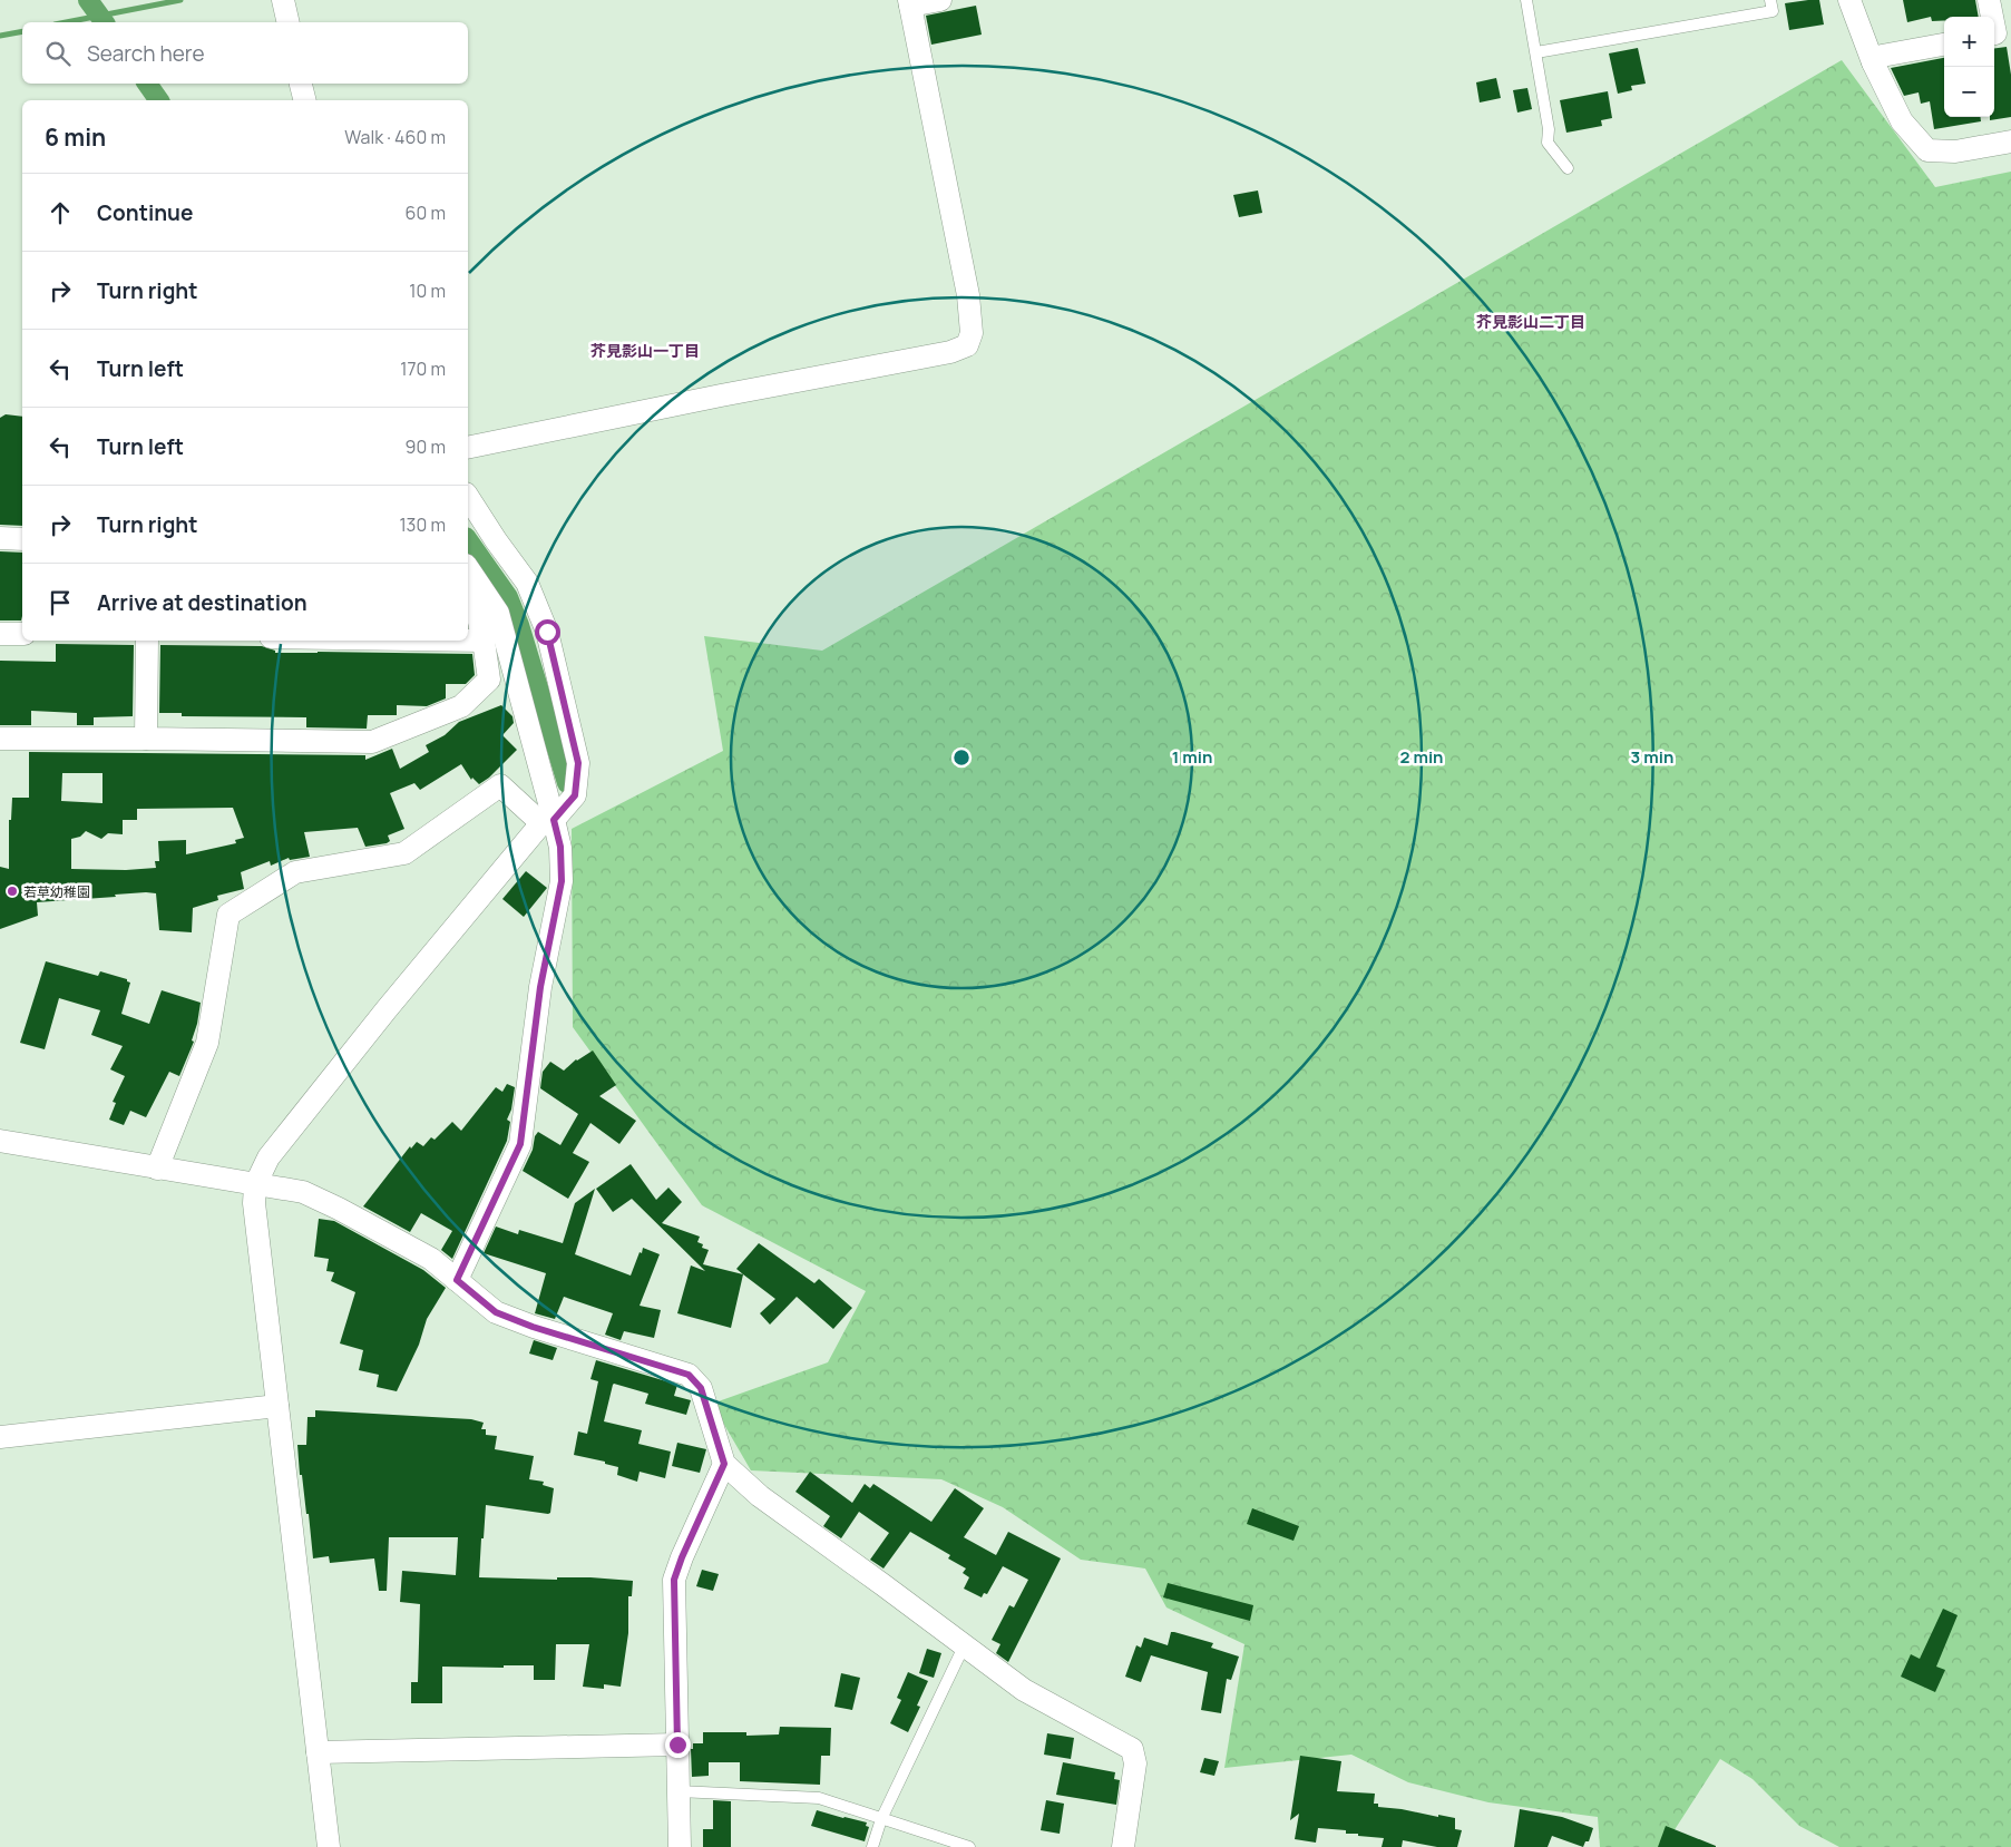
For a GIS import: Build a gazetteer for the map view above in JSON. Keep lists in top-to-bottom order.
{
  "districts": ["芥見影山二丁目", "芥見影山一丁目"],
  "places": ["若草幼稚園"],
  "page": {
    "map_buttons": ["+", "−"],
    "search": "Search here",
    "heading": ["6 min", "Walk · 460 m"],
    "list": [
      ["Continue", "60 m"],
      ["Turn right", "10 m"],
      ["Turn left", "170 m"],
      ["Turn left", "90 m"],
      ["Turn right", "130 m"],
      "Arrive at destination"
    ]
  },
  "rings": ["1 min", "2 min", "3 min"]
}
